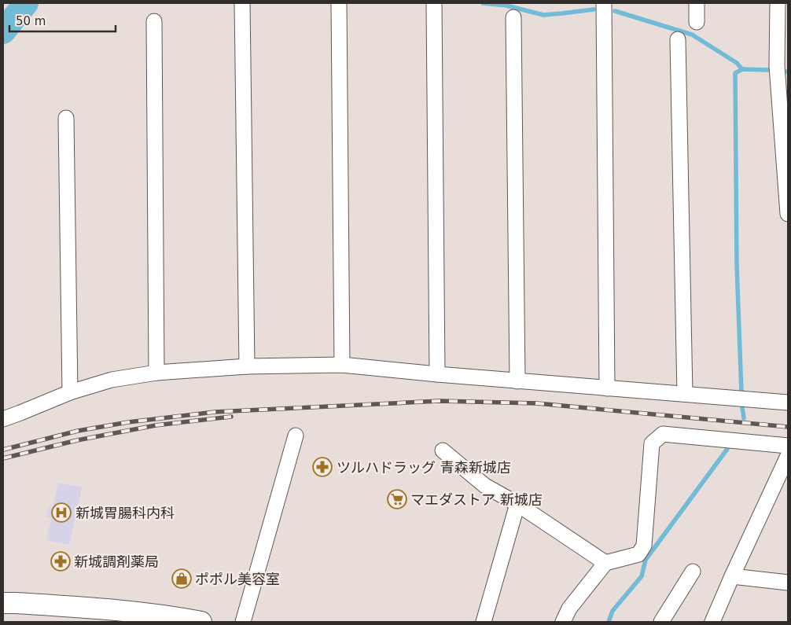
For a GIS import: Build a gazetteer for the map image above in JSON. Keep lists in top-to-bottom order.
{
  "places": {
    "pharmacy": ["ツルハドラッグ 青森新城店", "新城調剤薬局"],
    "supermarket": ["マエダストア 新城店"],
    "hospital": ["新城胃腸科内科"],
    "shop": ["ポポル美容室"]
  },
  "scale_bar": "50 m"
}
